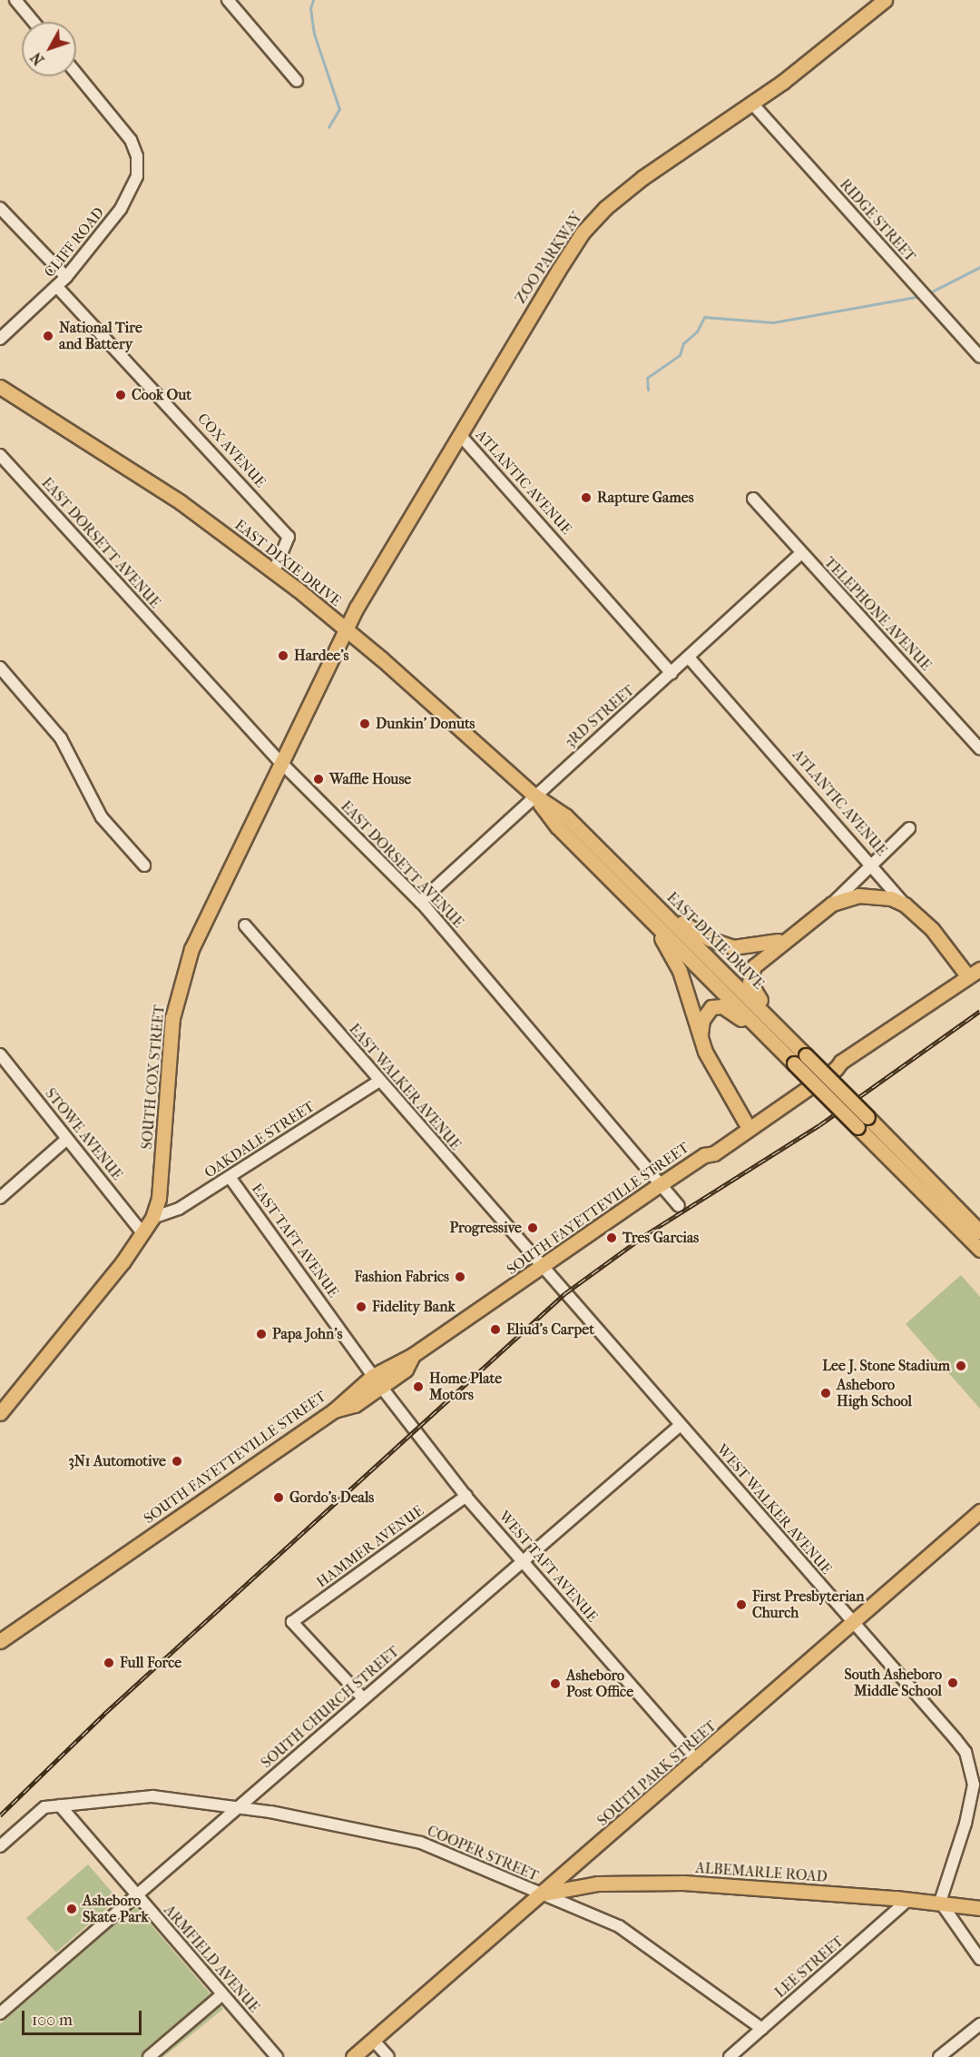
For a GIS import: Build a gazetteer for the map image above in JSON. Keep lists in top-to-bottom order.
{
  "streets": {
    "main road": [
      "ZOO PARKWAY",
      "ATLANTIC AVENUE",
      "EAST DIXIE DRIVE",
      "SOUTH COX STREET",
      "SOUTH FAYETTEVILLE STREET",
      "SOUTH PARK STREET",
      "ALBEMARLE ROAD"
    ],
    "street": [
      "RIDGE STREET",
      "CLIFF ROAD",
      "COX AVENUE",
      "EAST DORSETT AVENUE",
      "TELEPHONE AVENUE",
      "3RD STREET",
      "EAST WALKER AVENUE",
      "STOWE AVENUE",
      "OAKDALE STREET",
      "EAST TAFT AVENUE",
      "WEST WALKER AVENUE",
      "HAMMER AVENUE",
      "WEST TAFT AVENUE",
      "SOUTH CHURCH STREET",
      "COOPER STREET",
      "ARMFIELD AVENUE",
      "LEE STREET"
    ]
  },
  "crossings": [
    ["RIDGE STREET", "ZOO PARKWAY"],
    ["CLIFF ROAD", "COX AVENUE"],
    ["ZOO PARKWAY", "ATLANTIC AVENUE"],
    ["ZOO PARKWAY", "EAST DIXIE DRIVE"],
    ["ZOO PARKWAY", "SOUTH COX STREET"],
    ["COX AVENUE", "EAST DIXIE DRIVE"],
    ["ATLANTIC AVENUE", "3RD STREET"],
    ["ATLANTIC AVENUE", "SOUTH FAYETTEVILLE STREET"],
    ["EAST DORSETT AVENUE", "3RD STREET"],
    ["EAST DORSETT AVENUE", "SOUTH COX STREET"],
    ["EAST DORSETT AVENUE", "SOUTH FAYETTEVILLE STREET"],
    ["EAST DIXIE DRIVE", "3RD STREET"],
    ["EAST DIXIE DRIVE", "SOUTH COX STREET"],
    ["TELEPHONE AVENUE", "3RD STREET"],
    ["SOUTH COX STREET", "STOWE AVENUE"],
    ["SOUTH COX STREET", "OAKDALE STREET"],
    ["EAST WALKER AVENUE", "OAKDALE STREET"],
    ["EAST WALKER AVENUE", "SOUTH FAYETTEVILLE STREET"],
    ["EAST WALKER AVENUE", "WEST WALKER AVENUE"],
    ["OAKDALE STREET", "EAST TAFT AVENUE"],
    ["SOUTH FAYETTEVILLE STREET", "EAST TAFT AVENUE"],
    ["SOUTH FAYETTEVILLE STREET", "WEST WALKER AVENUE"],
    ["SOUTH FAYETTEVILLE STREET", "WEST TAFT AVENUE"],
    ["EAST TAFT AVENUE", "WEST TAFT AVENUE"],
    ["WEST WALKER AVENUE", "SOUTH CHURCH STREET"],
    ["WEST WALKER AVENUE", "SOUTH PARK STREET"],
    ["WEST WALKER AVENUE", "ALBEMARLE ROAD"],
    ["HAMMER AVENUE", "WEST TAFT AVENUE"],
    ["HAMMER AVENUE", "SOUTH CHURCH STREET"],
    ["WEST TAFT AVENUE", "SOUTH CHURCH STREET"],
    ["WEST TAFT AVENUE", "SOUTH PARK STREET"],
    ["SOUTH CHURCH STREET", "COOPER STREET"],
    ["SOUTH CHURCH STREET", "ARMFIELD AVENUE"],
    ["SOUTH PARK STREET", "COOPER STREET"],
    ["SOUTH PARK STREET", "ALBEMARLE ROAD"],
    ["COOPER STREET", "ALBEMARLE ROAD"],
    ["COOPER STREET", "ARMFIELD AVENUE"],
    ["COOPER STREET", "LEE STREET"],
    ["ALBEMARLE ROAD", "LEE STREET"]
  ],
  "places": [
    "National Tire and Battery",
    "Cook Out",
    "Rapture Games",
    "Hardee's",
    "Dunkin' Donuts",
    "Waffle House",
    "Progressive",
    "Tres Garcias",
    "Fashion Fabrics",
    "Fidelity Bank",
    "Eliud's Carpet",
    "Papa John's",
    "Lee J. Stone Stadium",
    "Home Plate Motors",
    "Asheboro High School",
    "3N1 Automotive",
    "Gordo's Deals",
    "First Presbyterian Church",
    "Full Force",
    "South Asheboro Middle School",
    "Asheboro Post Office",
    "Asheboro Skate Park"
  ],
  "scale_bar": "100 m",
  "north": "bottom left"
}
